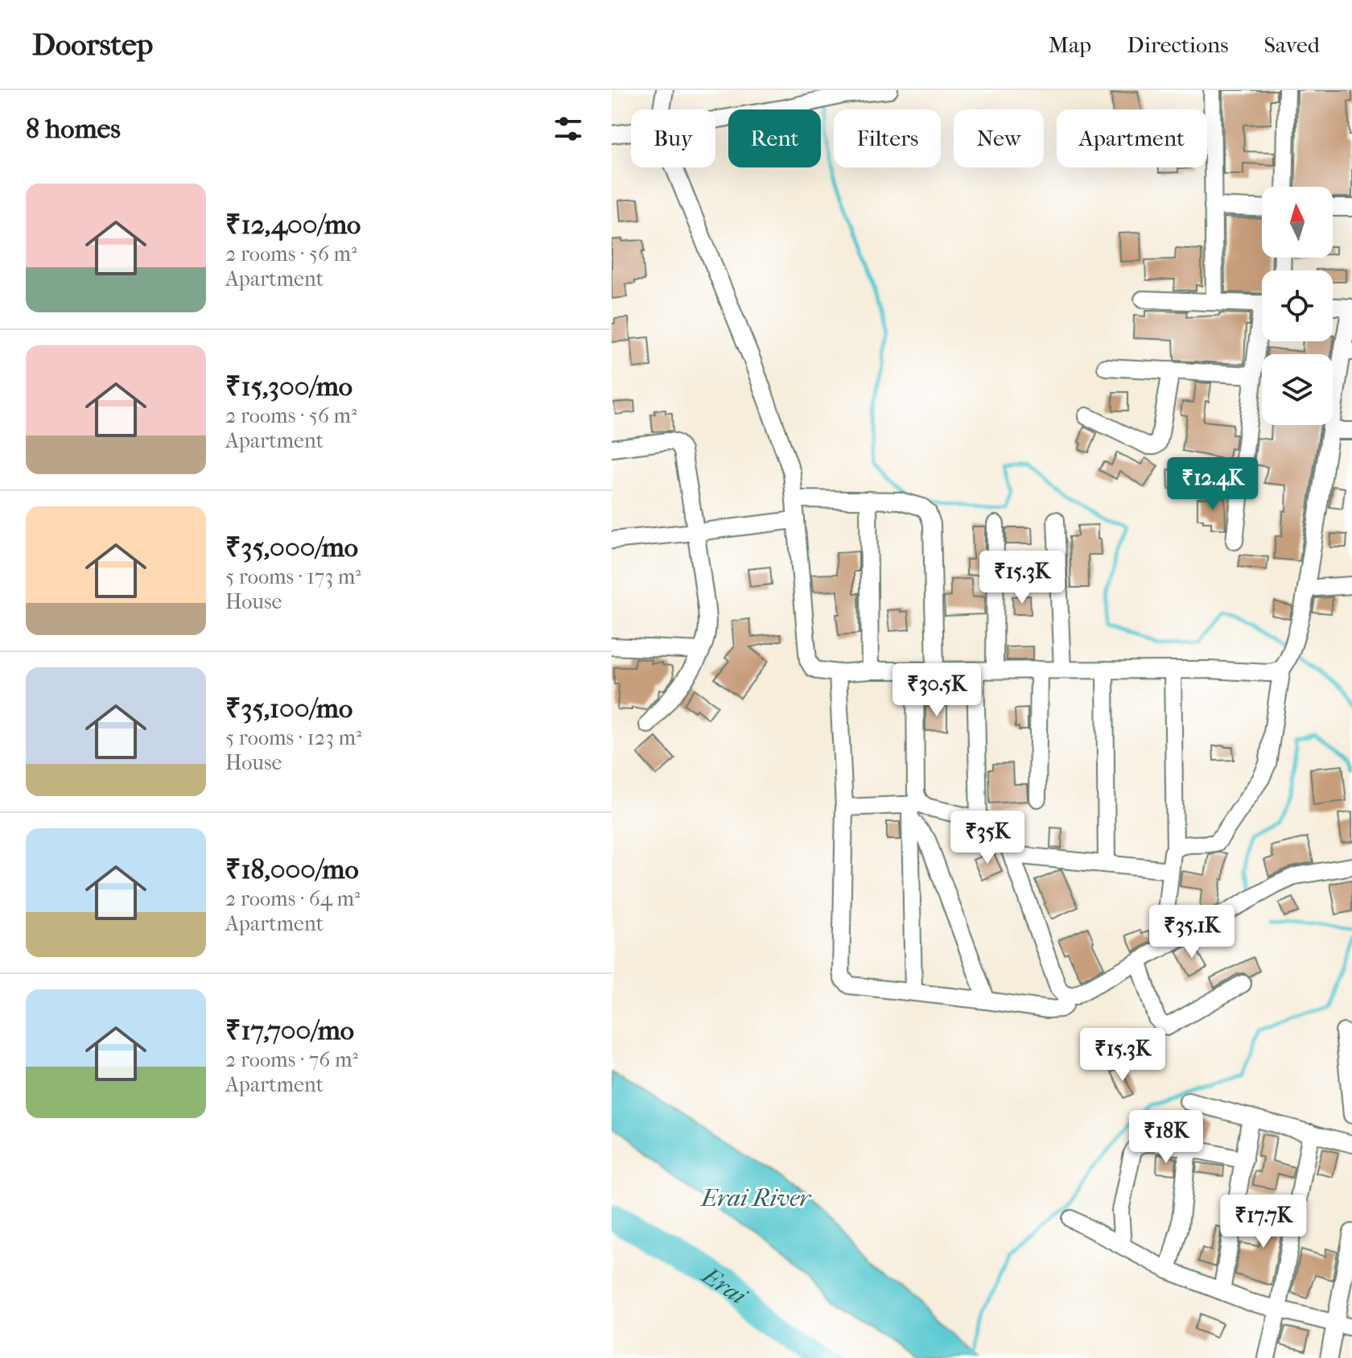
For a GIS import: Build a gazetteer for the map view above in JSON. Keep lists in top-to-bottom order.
{
  "water": ["Erai River", "Erai"],
  "north": "top",
  "page": {
    "header": "Doorstep",
    "nav": ["Map", "Directions", "Saved"],
    "heading": "8 homes",
    "chip": [
      "Buy",
      "Rent",
      "Filters",
      "New",
      "Apartment"
    ],
    "list": [
      {
        "name": "₹12,400/mo",
        "note": "2 rooms · 56 m² · Apartment"
      },
      {
        "name": "₹15,300/mo",
        "note": "2 rooms · 56 m² · Apartment"
      },
      {
        "name": "₹35,000/mo",
        "note": "5 rooms · 173 m² · House"
      },
      {
        "name": "₹35,100/mo",
        "note": "5 rooms · 123 m² · House"
      },
      {
        "name": "₹18,000/mo",
        "note": "2 rooms · 64 m² · Apartment"
      },
      {
        "name": "₹17,700/mo",
        "note": "2 rooms · 76 m² · Apartment"
      }
    ],
    "price": [
      "₹12.4K",
      "₹15.3K",
      "₹30.5K",
      "₹35K",
      "₹35.1K",
      "₹15.3K",
      "₹18K",
      "₹17.7K"
    ]
  }
}
